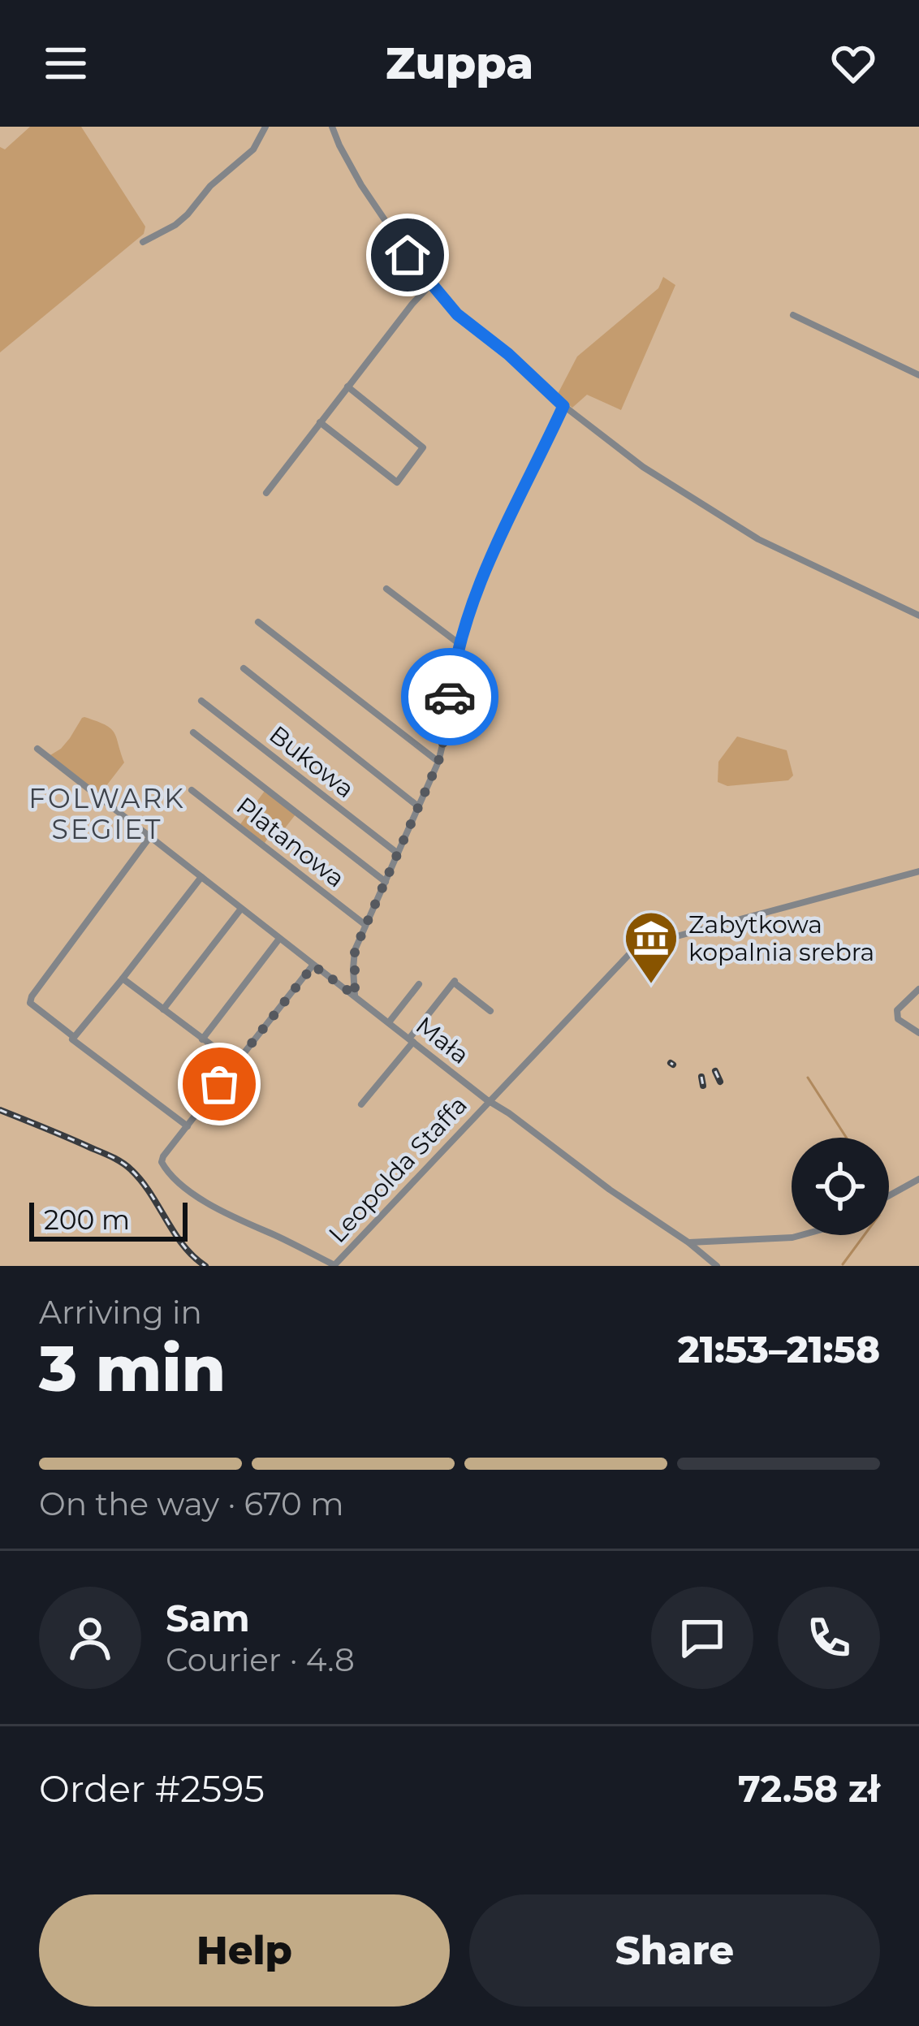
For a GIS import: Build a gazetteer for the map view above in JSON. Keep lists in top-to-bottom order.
{
  "streets": {
    "street": [
      "Bukowa",
      "Platanowa",
      "Mała",
      "Leopolda Staffa"
    ]
  },
  "crossings": [
    ["Mała", "Leopolda Staffa"]
  ],
  "districts": ["FOLWARK SEGIET"],
  "places": {
    "museum": ["Zabytkowa kopalnia srebra"]
  },
  "scale_bar": "200 m",
  "page": {
    "header": "Zuppa",
    "scale": "200 m",
    "heading": ["3 min", "Arriving in", "21:53–21:58"],
    "panel": [
      "Sam",
      "Courier · 4.8",
      "Order #2595",
      "72.58 zł"
    ],
    "bar": "On the way · 670 m",
    "buttons": ["Help", "Share"]
  }
}
